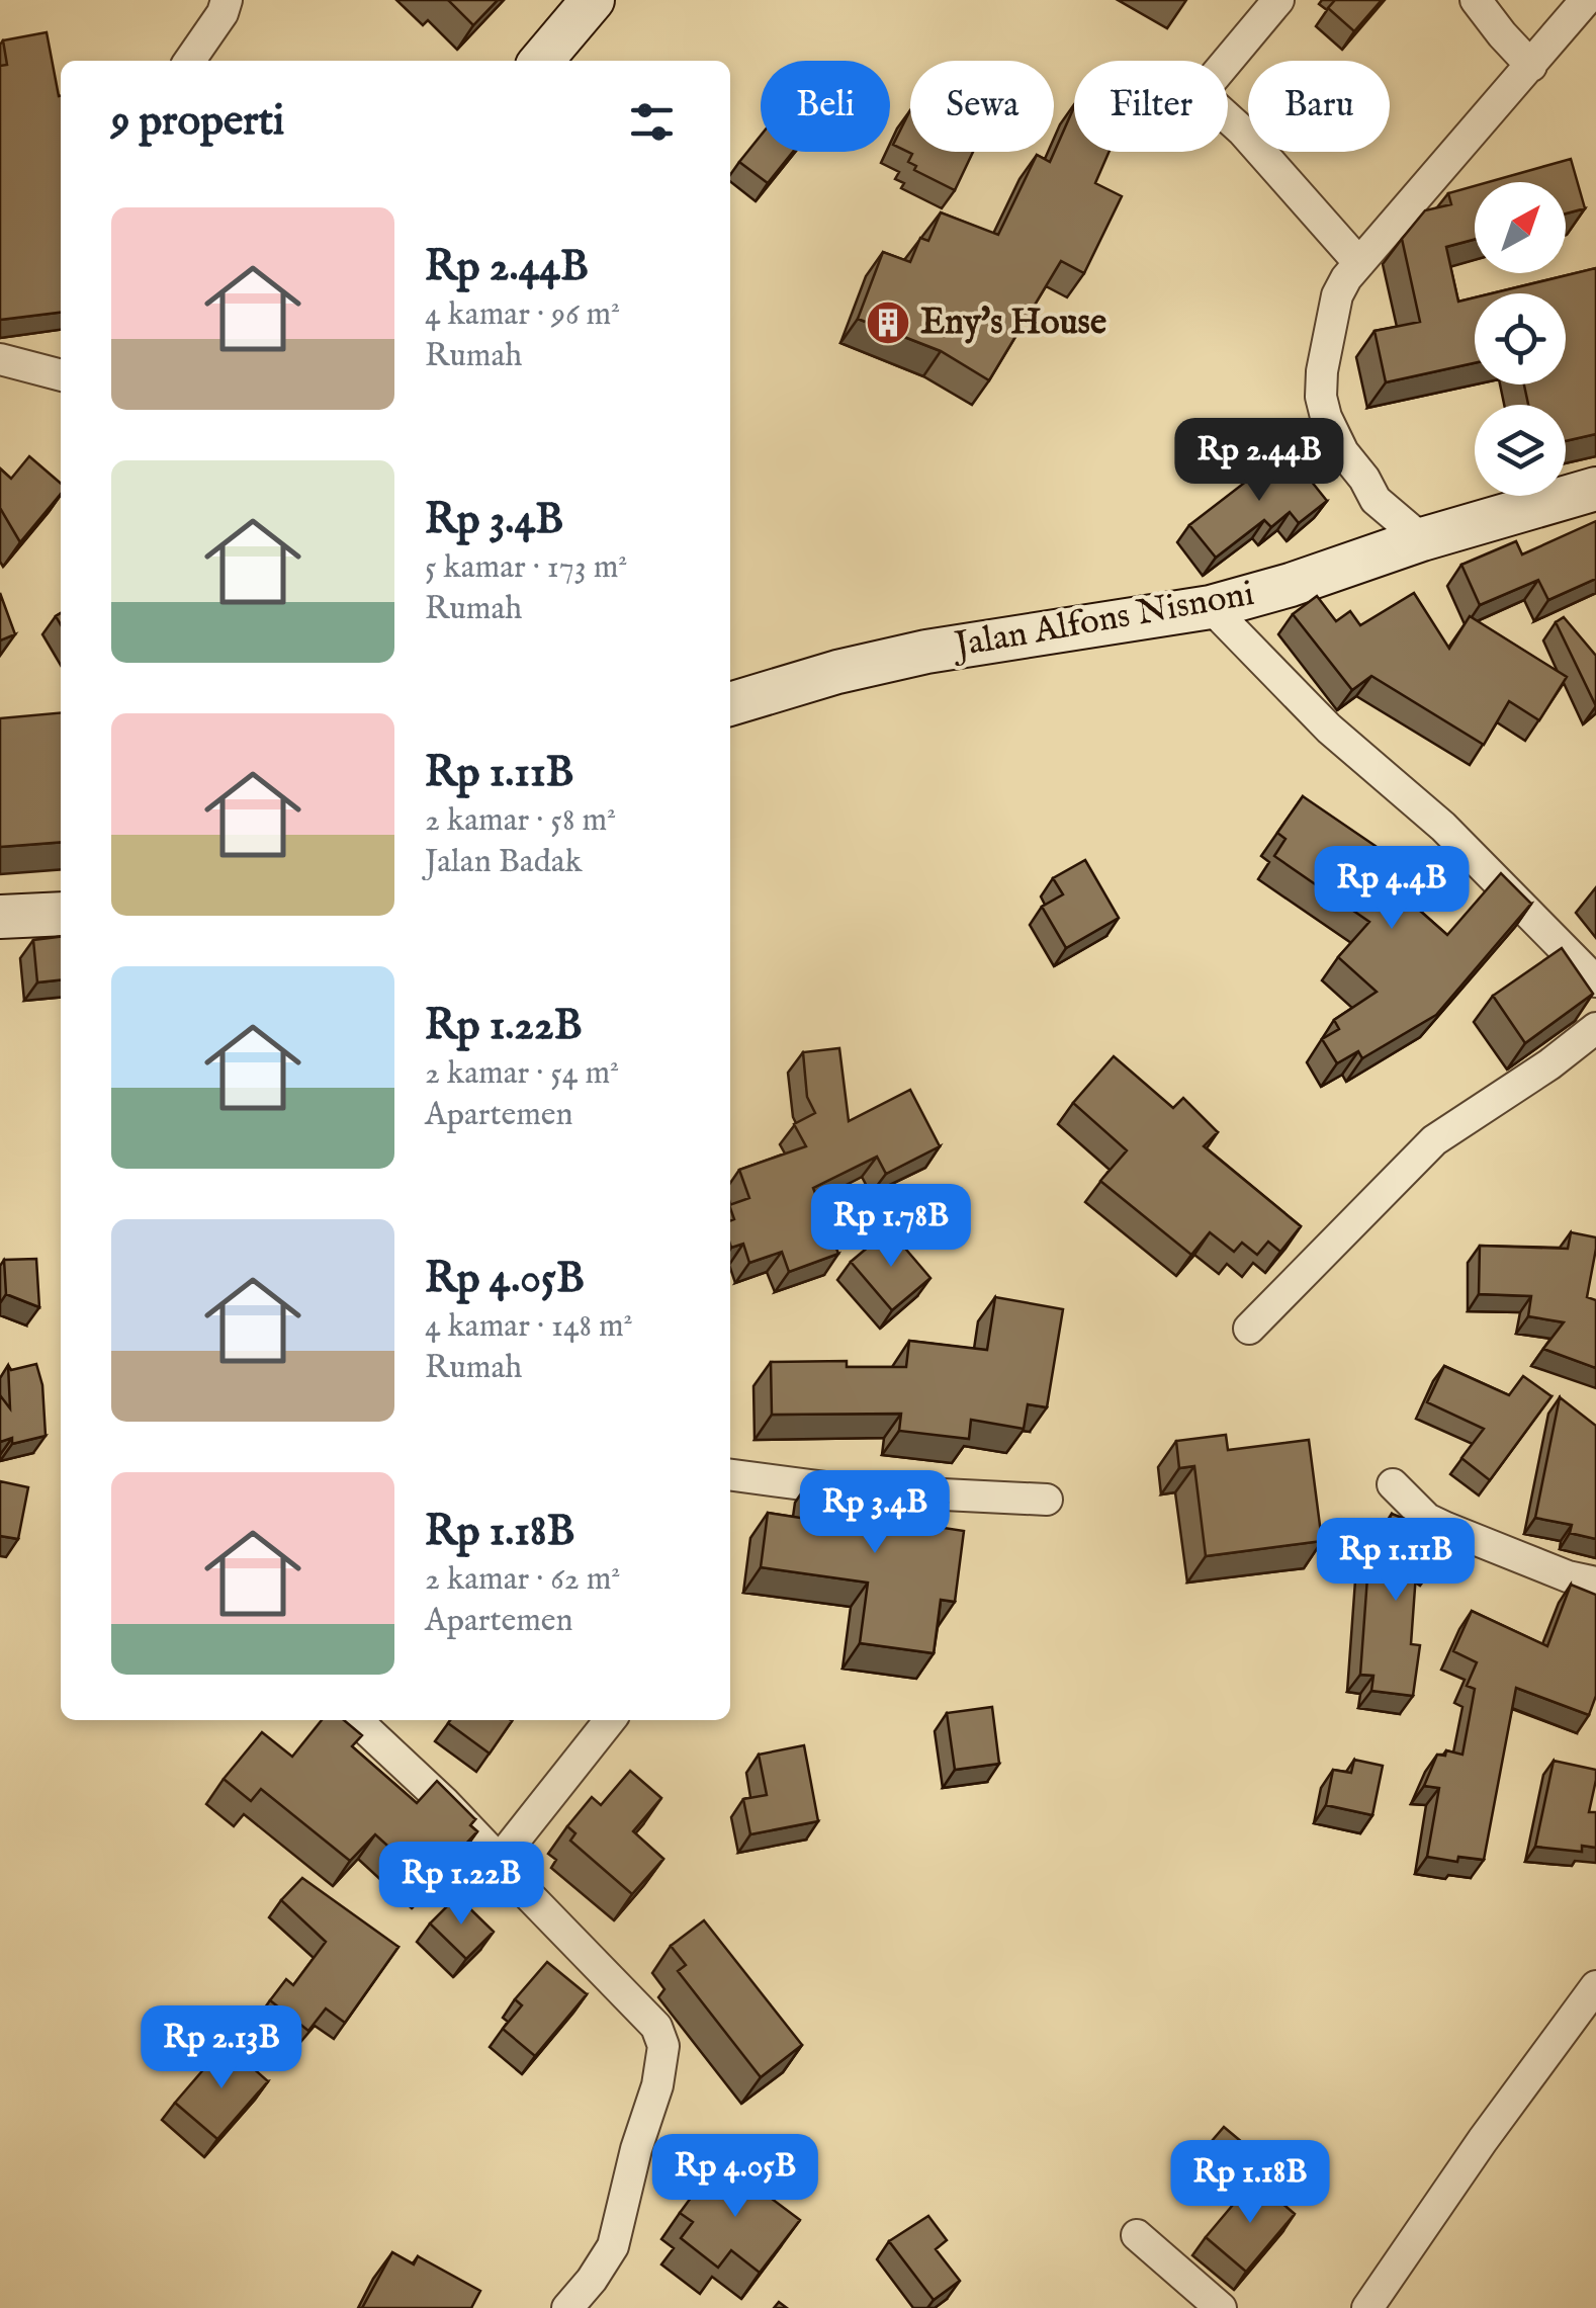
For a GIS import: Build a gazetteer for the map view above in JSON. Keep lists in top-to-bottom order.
{
  "streets": {
    "main road": ["Jalan Alfons Nisnoni"]
  },
  "places": {
    "building": ["Eny's House"]
  },
  "north": "top right",
  "page": {
    "chip": [
      "Beli",
      "Sewa",
      "Filter",
      "Baru"
    ],
    "heading": "9 properti",
    "list": [
      {
        "name": "Rp 2.44B",
        "note": "4 kamar · 96 m² · Rumah"
      },
      {
        "name": "Rp 3.4B",
        "note": "5 kamar · 173 m² · Rumah"
      },
      {
        "name": "Rp 1.11B",
        "note": "2 kamar · 58 m² · Jalan Badak"
      },
      {
        "name": "Rp 1.22B",
        "note": "2 kamar · 54 m² · Apartemen"
      },
      {
        "name": "Rp 4.05B",
        "note": "4 kamar · 148 m² · Rumah"
      },
      {
        "name": "Rp 1.18B",
        "note": "2 kamar · 62 m² · Apartemen"
      }
    ],
    "price": [
      "Rp 2.44B",
      "Rp 4.4B",
      "Rp 1.78B",
      "Rp 3.4B",
      "Rp 1.11B",
      "Rp 1.22B",
      "Rp 2.13B",
      "Rp 4.05B",
      "Rp 1.18B"
    ]
  }
}
